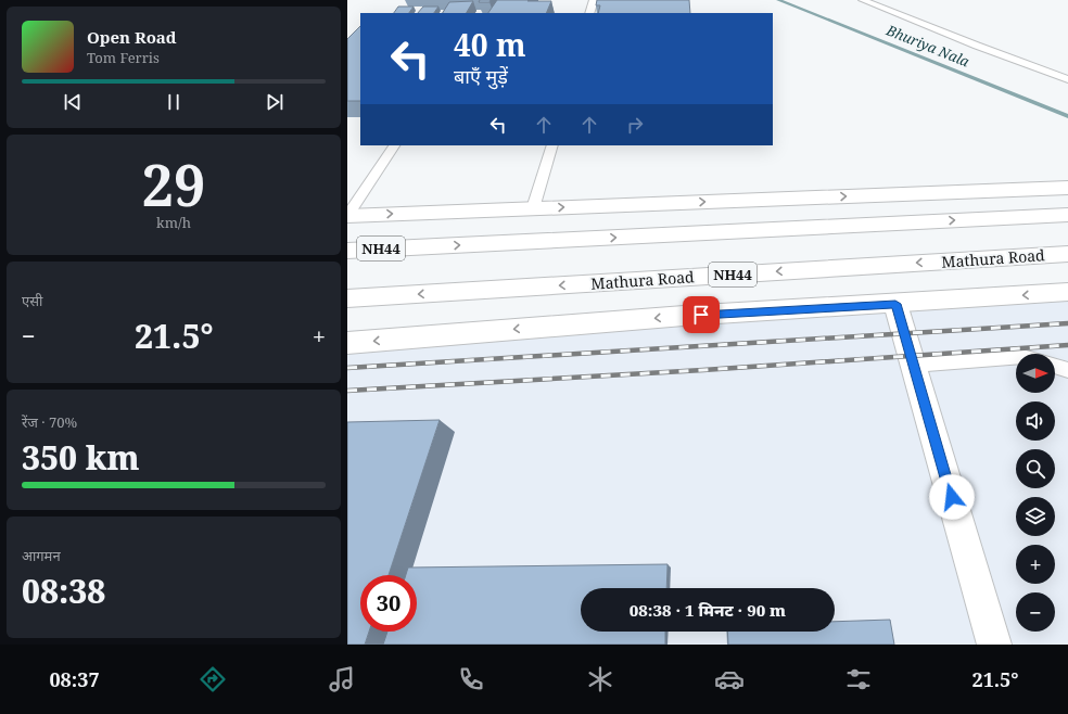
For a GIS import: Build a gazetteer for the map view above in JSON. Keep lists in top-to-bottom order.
{
  "streets": {
    "main road": ["NH44", "Mathura Road"]
  },
  "water": ["Bhuriya Nala"],
  "north": "right",
  "page": {
    "turn": ["40 m", "बाएँ मुड़ें"],
    "song": ["Open Road", "Tom Ferris"],
    "tile": [
      ["29", "km/h"],
      "एसी",
      ["रेंज · 70%", "350 km"],
      ["आगमन", "08:38"]
    ],
    "heat": ["−", "21.5°", "+"],
    "map_buttons": ["+", "−"],
    "limit": "30",
    "trip": "08:38 · 1 मिनट · 90 m",
    "tabs": ["08:37", "21.5°"]
  }
}
